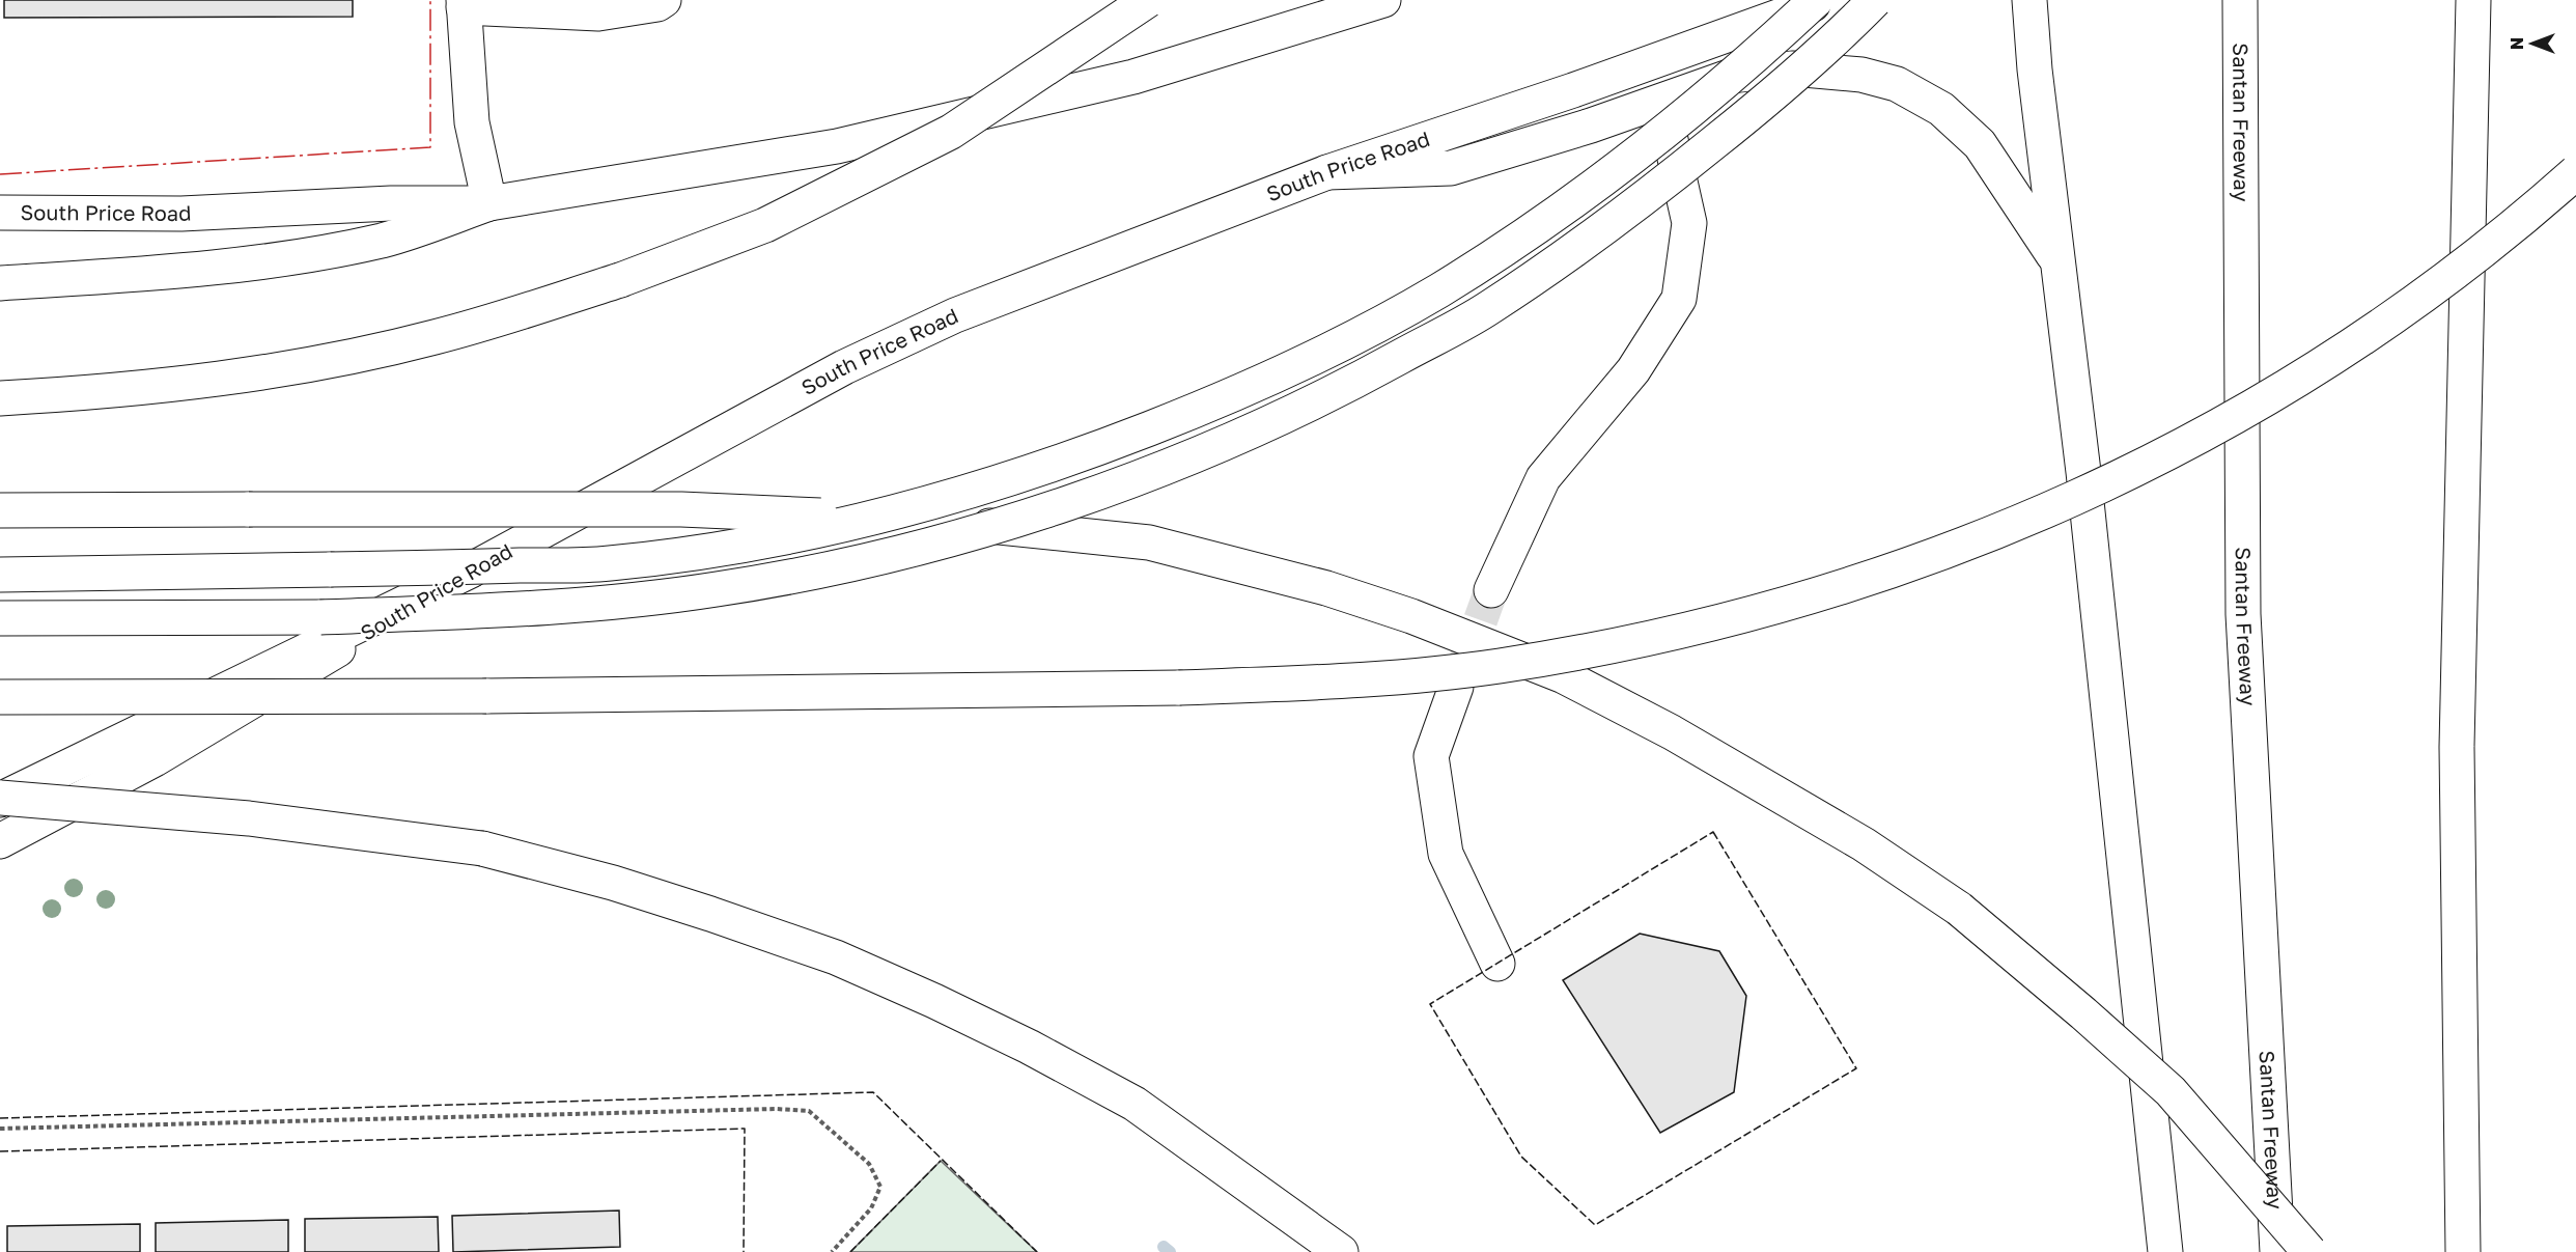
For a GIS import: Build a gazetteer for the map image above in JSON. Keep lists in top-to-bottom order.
{
  "streets": {
    "main road": ["Santan Freeway", "South Price Road"]
  },
  "north": "left"
}
